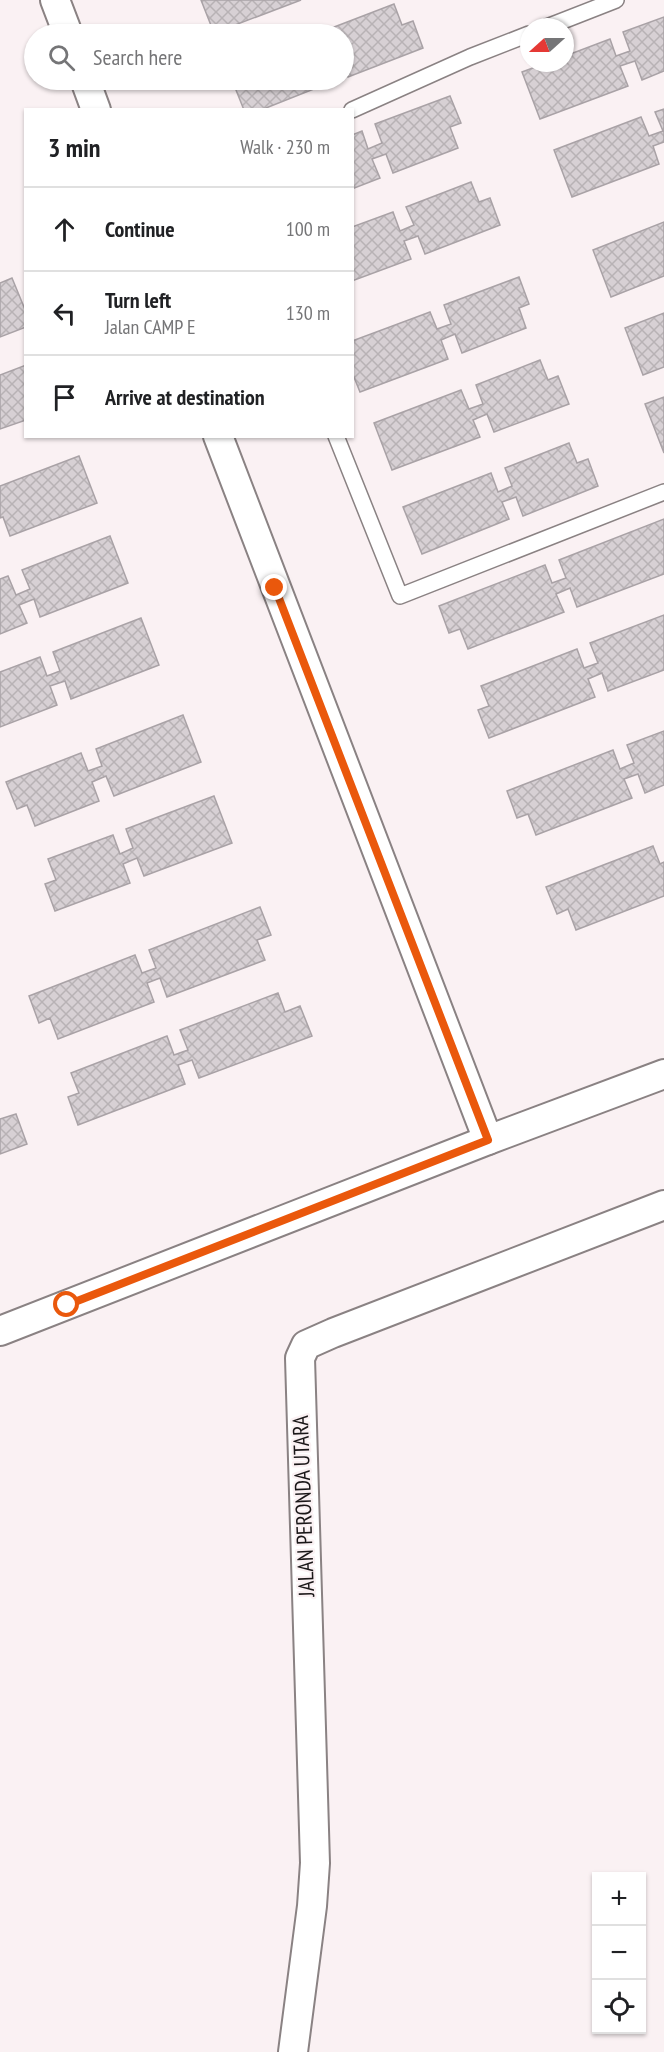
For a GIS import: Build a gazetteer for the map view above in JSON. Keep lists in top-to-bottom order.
{
  "streets": {
    "street": ["JALAN PERONDA UTARA"]
  },
  "north": "left",
  "page": {
    "search": "Search here",
    "heading": ["3 min", "Walk · 230 m"],
    "list": [
      ["Continue", "100 m"],
      ["Turn left", "Jalan CAMP E", "130 m"],
      "Arrive at destination"
    ],
    "map_buttons": ["+", "−"]
  }
}
